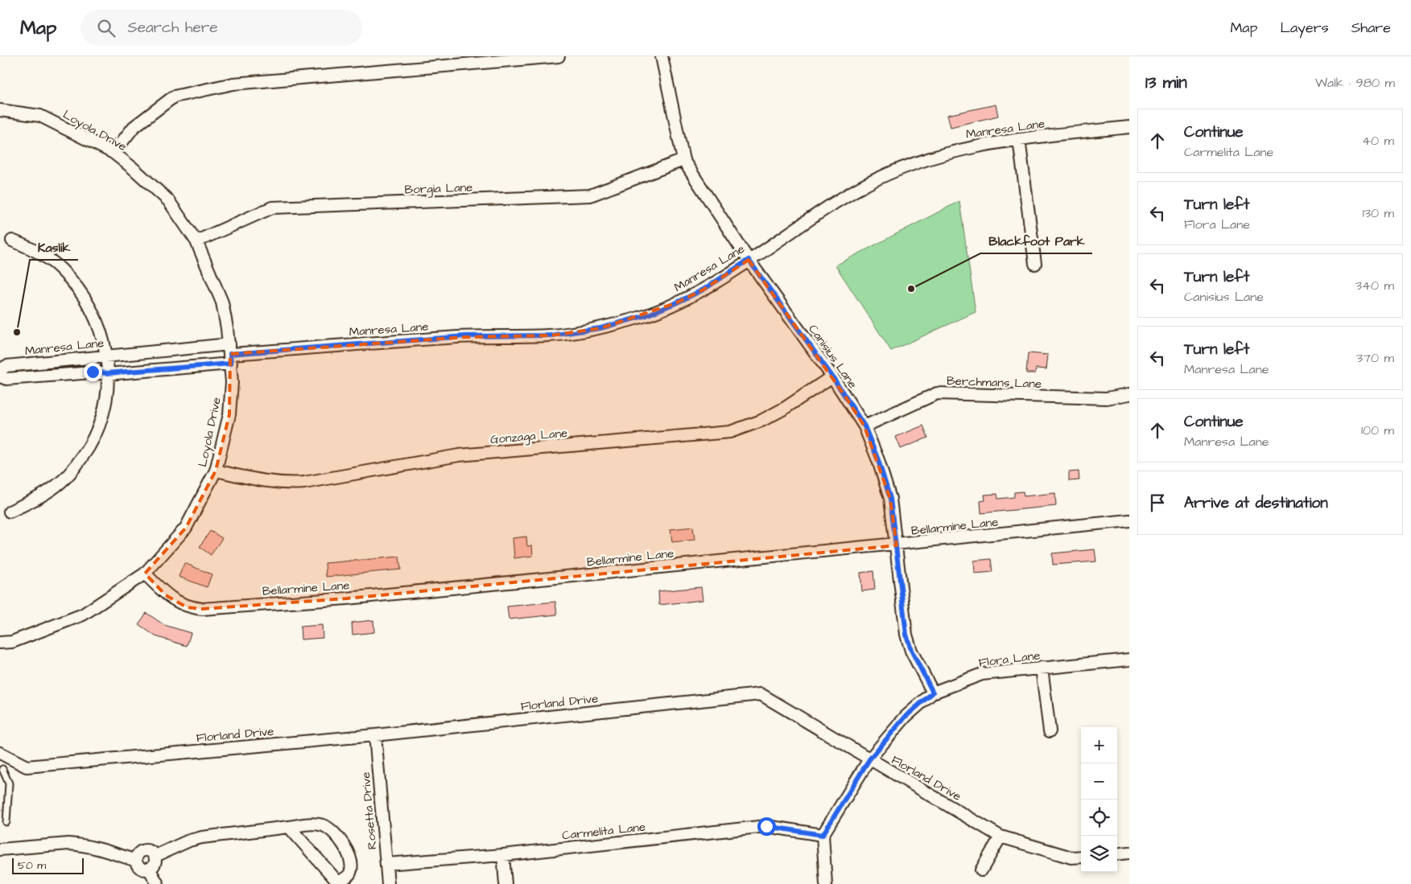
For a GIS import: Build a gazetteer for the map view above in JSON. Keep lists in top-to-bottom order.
{
  "streets": {
    "street": [
      "Manresa Lane",
      "Loyola Drive",
      "Borgia Lane",
      "Canisius Lane",
      "Berchmans Lane",
      "Gonzaga Lane",
      "Bellarmine Lane",
      "Flora Lane",
      "Florland Drive",
      "Rosetta Drive",
      "Carmelita Lane"
    ]
  },
  "crossings": [
    ["Manresa Lane", "Loyola Drive"],
    ["Manresa Lane", "Canisius Lane"],
    ["Loyola Drive", "Borgia Lane"],
    ["Loyola Drive", "Gonzaga Lane"],
    ["Loyola Drive", "Bellarmine Lane"],
    ["Borgia Lane", "Canisius Lane"],
    ["Canisius Lane", "Berchmans Lane"],
    ["Canisius Lane", "Gonzaga Lane"],
    ["Canisius Lane", "Bellarmine Lane"],
    ["Canisius Lane", "Flora Lane"],
    ["Flora Lane", "Florland Drive"],
    ["Flora Lane", "Carmelita Lane"],
    ["Florland Drive", "Rosetta Drive"],
    ["Rosetta Drive", "Carmelita Lane"]
  ],
  "places": ["Blackfoot Park", "Kaslik"],
  "scale_bar": "50 m",
  "page": {
    "header": "Map",
    "search": "Search here",
    "nav": ["Map", "Layers", "Share"],
    "heading": ["13 min", "Walk · 980 m"],
    "list": [
      ["Continue", "Carmelita Lane", "40 m"],
      ["Turn left", "Flora Lane", "130 m"],
      ["Turn left", "Canisius Lane", "340 m"],
      ["Turn left", "Manresa Lane", "370 m"],
      ["Continue", "Manresa Lane", "100 m"],
      "Arrive at destination"
    ],
    "map_buttons": ["+", "−"],
    "scale": "50 m"
  }
}
